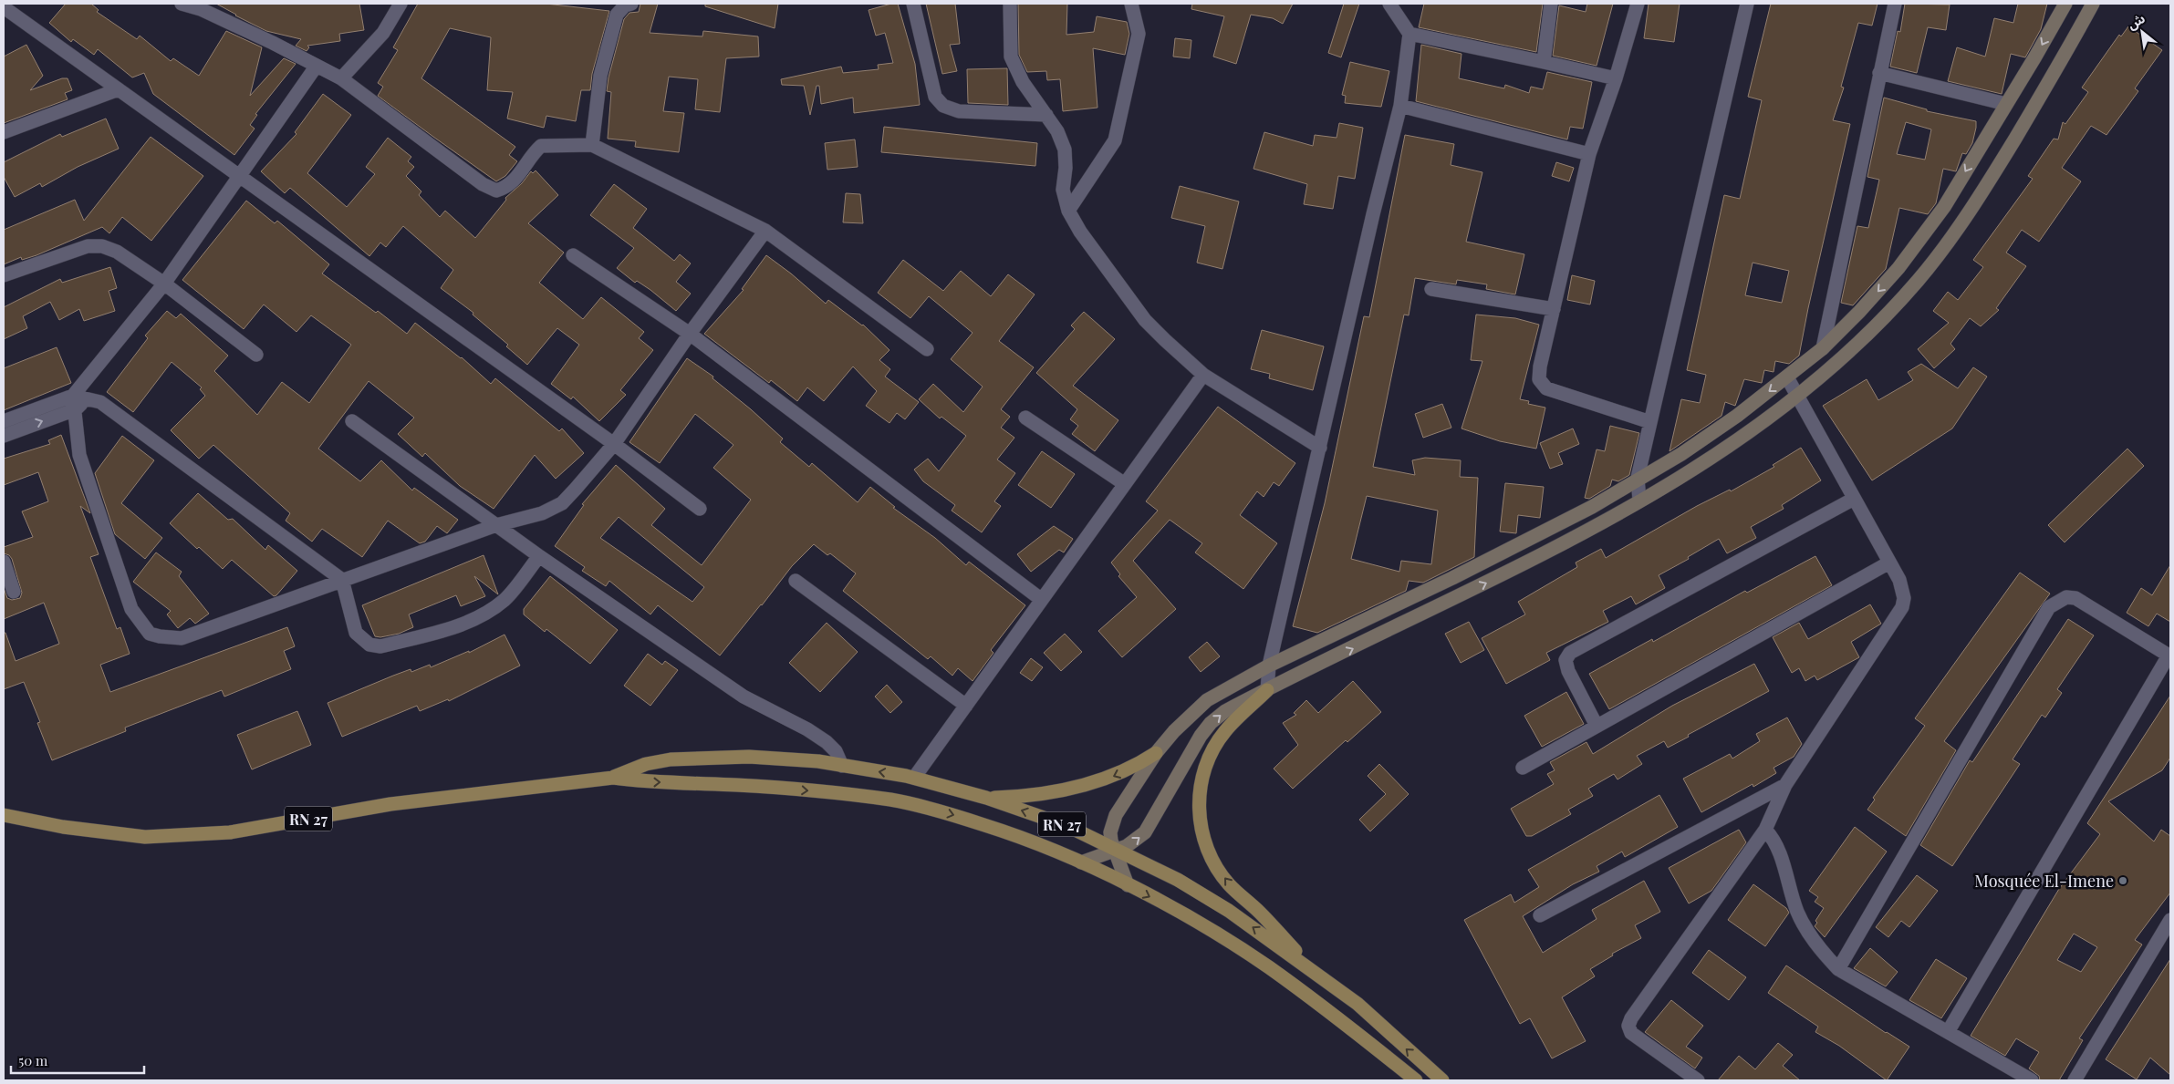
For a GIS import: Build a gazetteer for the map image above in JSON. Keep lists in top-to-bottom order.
{
  "streets": {
    "main road": ["RN 27"]
  },
  "places": ["Mosquée El-Imene"],
  "scale_bar": "50 m",
  "north": "top left"
}
